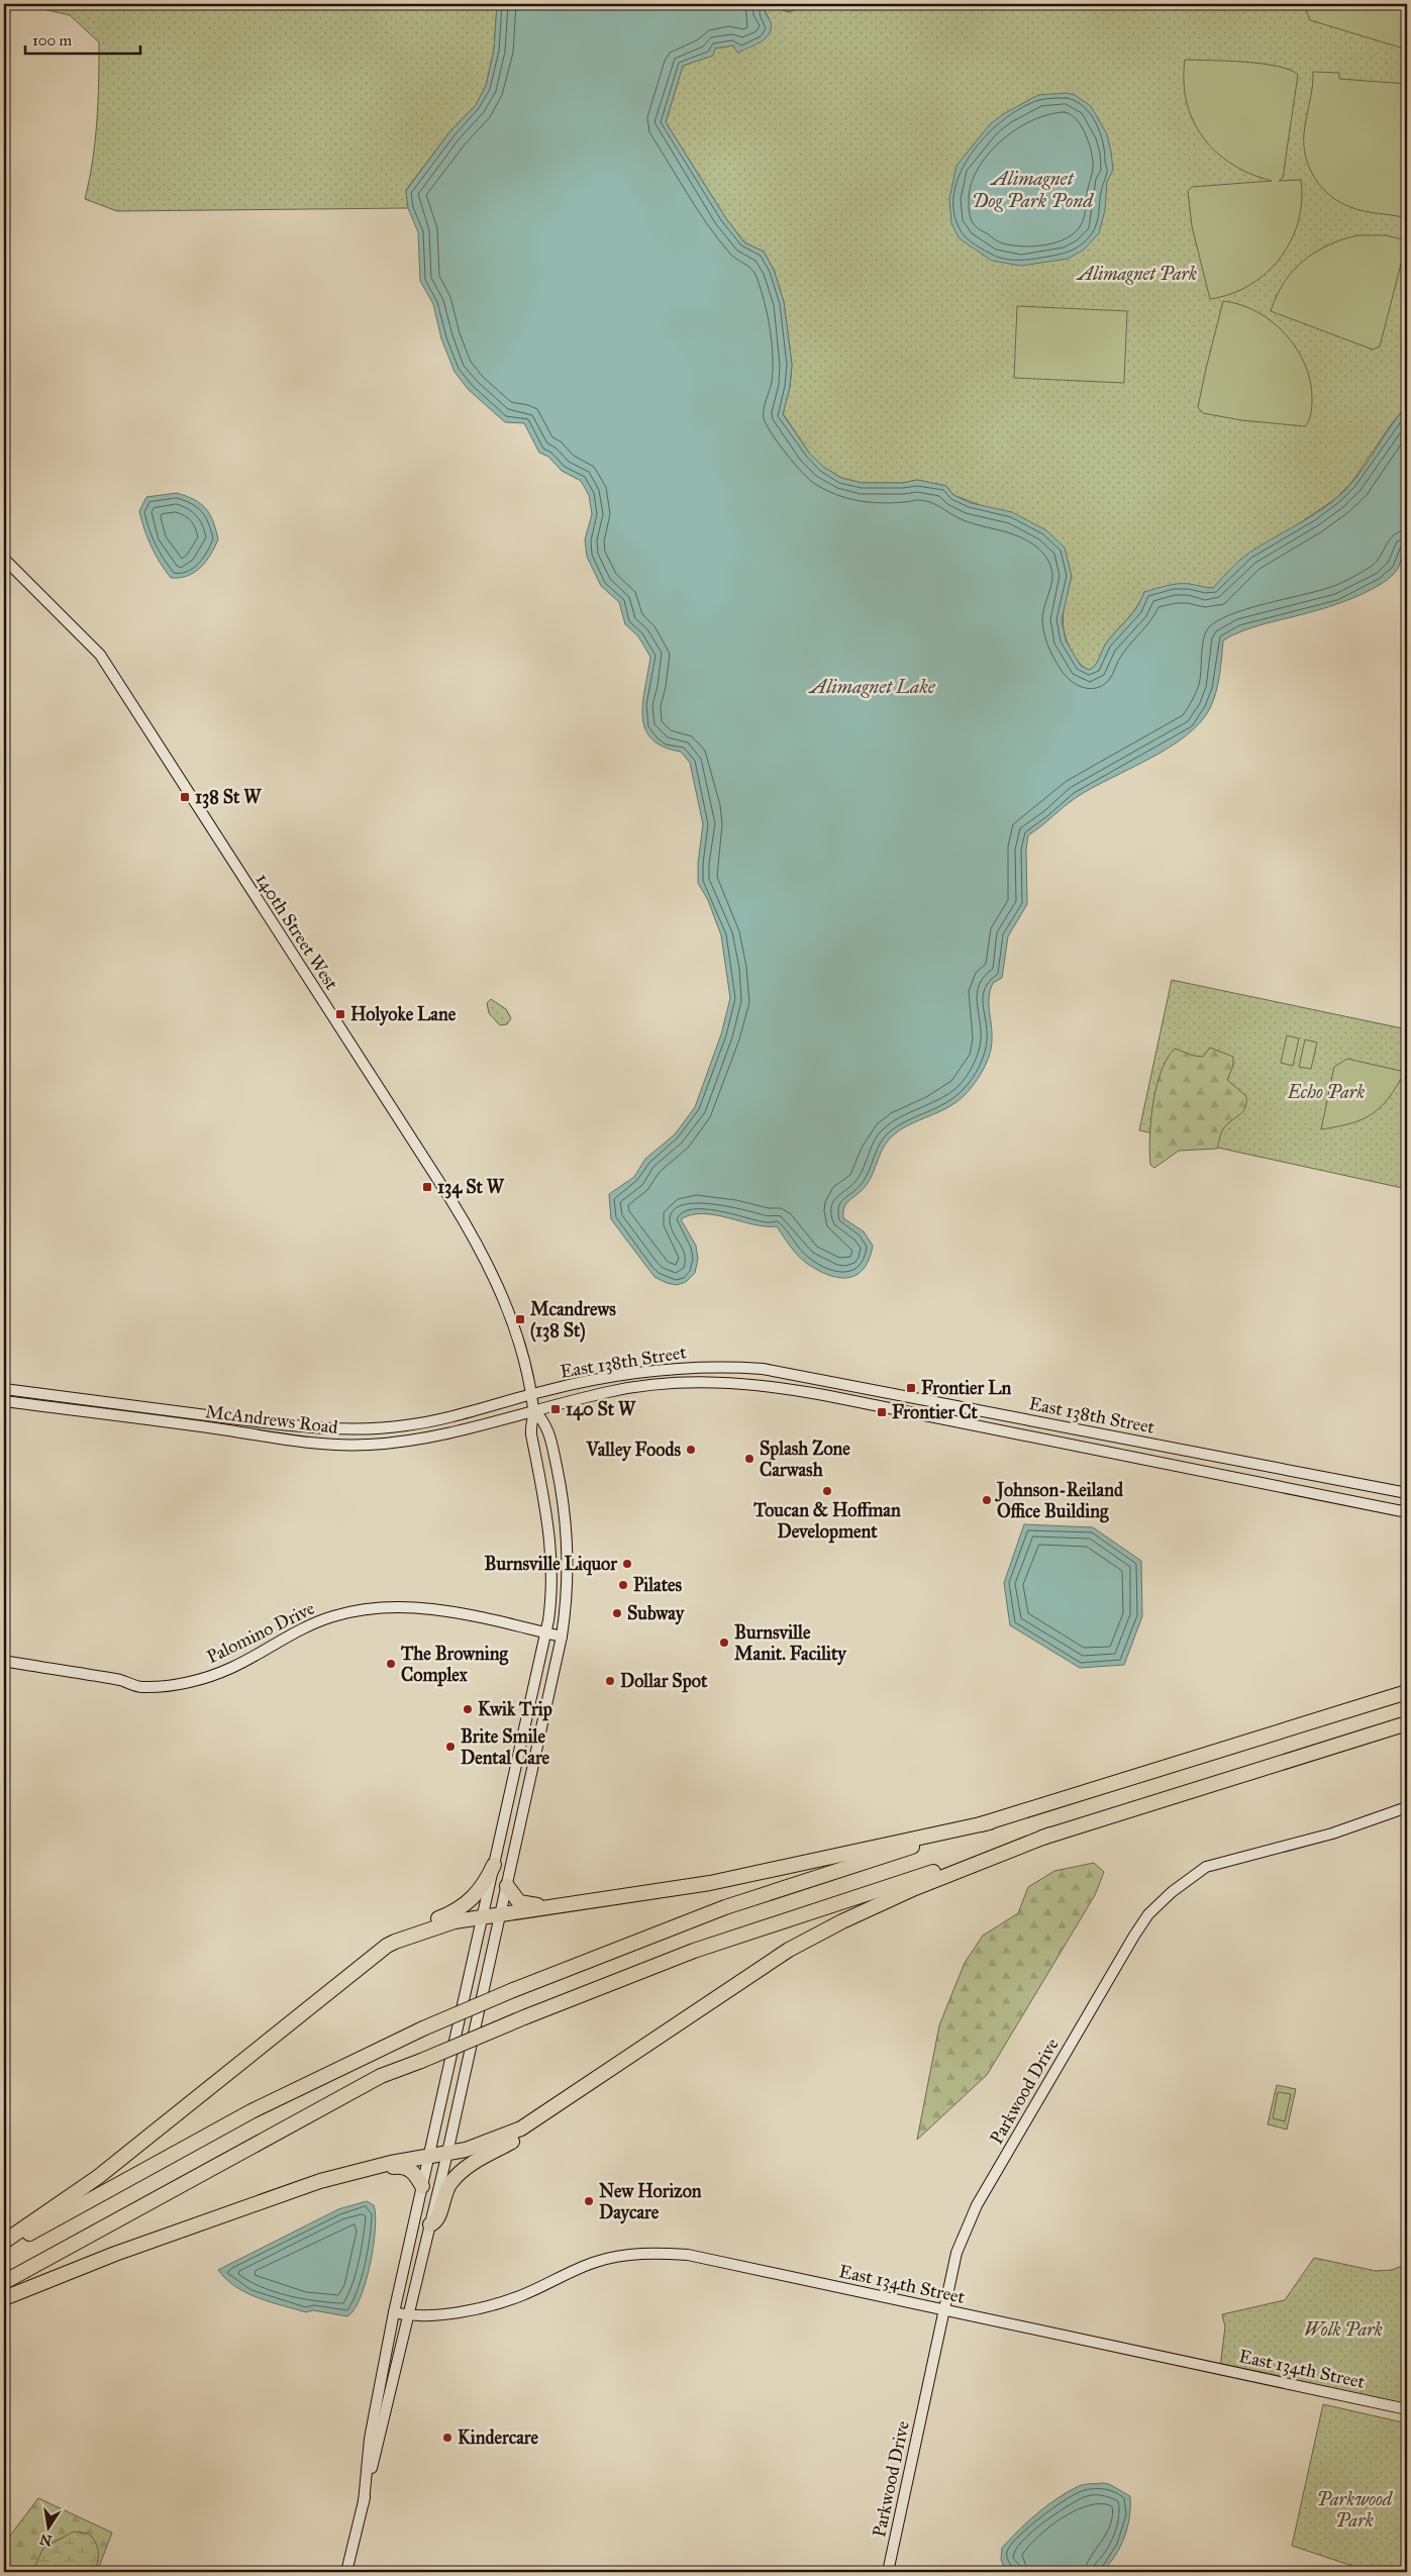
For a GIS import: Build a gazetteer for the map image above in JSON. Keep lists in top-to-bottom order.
{
  "streets": {
    "street": [
      "140th Street West",
      "East 138th Street",
      "McAndrews Road",
      "Palomino Drive",
      "Parkwood Drive",
      "East 134th Street"
    ]
  },
  "crossings": [
    ["140th Street West", "East 138th Street"],
    ["140th Street West", "McAndrews Road"],
    ["East 138th Street", "McAndrews Road"],
    ["Parkwood Drive", "East 134th Street"]
  ],
  "water": ["Alimagnet Dog Park Pond", "Alimagnet Lake"],
  "parks": [
    "Alimagnet Park",
    "Echo Park",
    "Wolk Park",
    "Parkwood Park"
  ],
  "places": {
    "transit": [
      "138 St W",
      "Holyoke Lane",
      "134 St W",
      "Mcandrews (138 St)",
      "Frontier Ln",
      "140 St W",
      "Frontier Ct"
    ],
    "other": [
      "Valley Foods",
      "Splash Zone Carwash",
      "Toucan & Hoffman Development",
      "Johnson-Reiland Office Building",
      "Burnsville Liquor",
      "Pilates",
      "Subway",
      "Burnsville Manit. Facility",
      "The Browning Complex",
      "Dollar Spot",
      "Kwik Trip",
      "Brite Smile Dental Care",
      "New Horizon Daycare",
      "Kindercare"
    ]
  },
  "scale_bar": "100 m",
  "north": "bottom"
}
